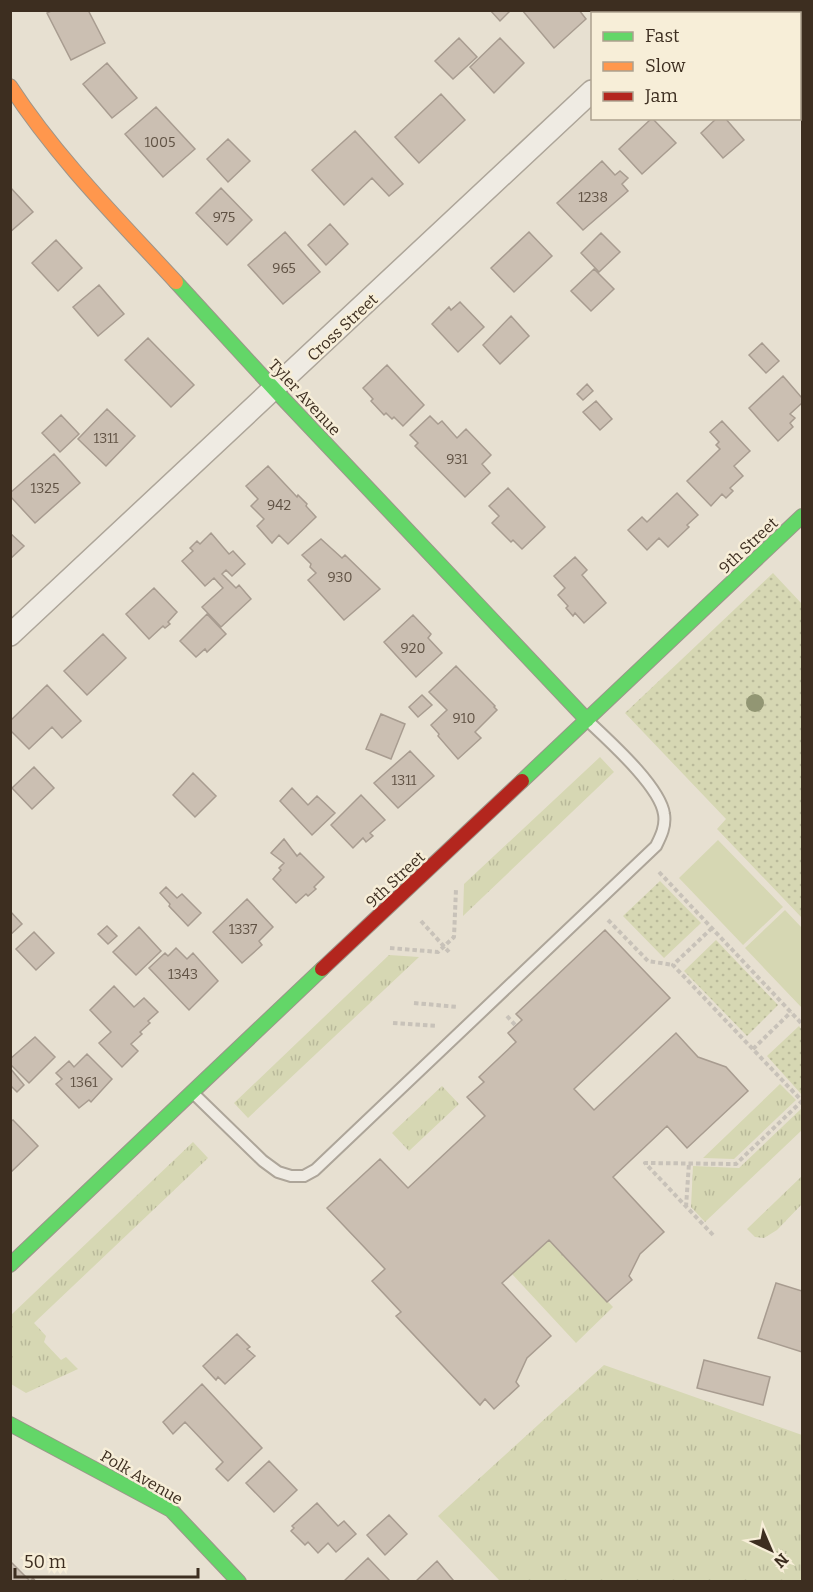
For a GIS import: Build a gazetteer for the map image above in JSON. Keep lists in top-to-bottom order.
{
  "streets": {
    "street": [
      "Cross Street",
      "Tyler Avenue",
      "9th Street",
      "Polk Avenue"
    ]
  },
  "crossings": [
    ["Cross Street", "Tyler Avenue"],
    ["Tyler Avenue", "9th Street"]
  ],
  "house_numbers": [
    "1005",
    "1238",
    "975",
    "965",
    "1311",
    "931",
    "1325",
    "942",
    "930",
    "920",
    "910",
    "1311",
    "1337",
    "1343",
    "1361"
  ],
  "legend": ["Fast", "Slow", "Jam"],
  "scale_bar": "50 m",
  "north": "bottom right"
}
